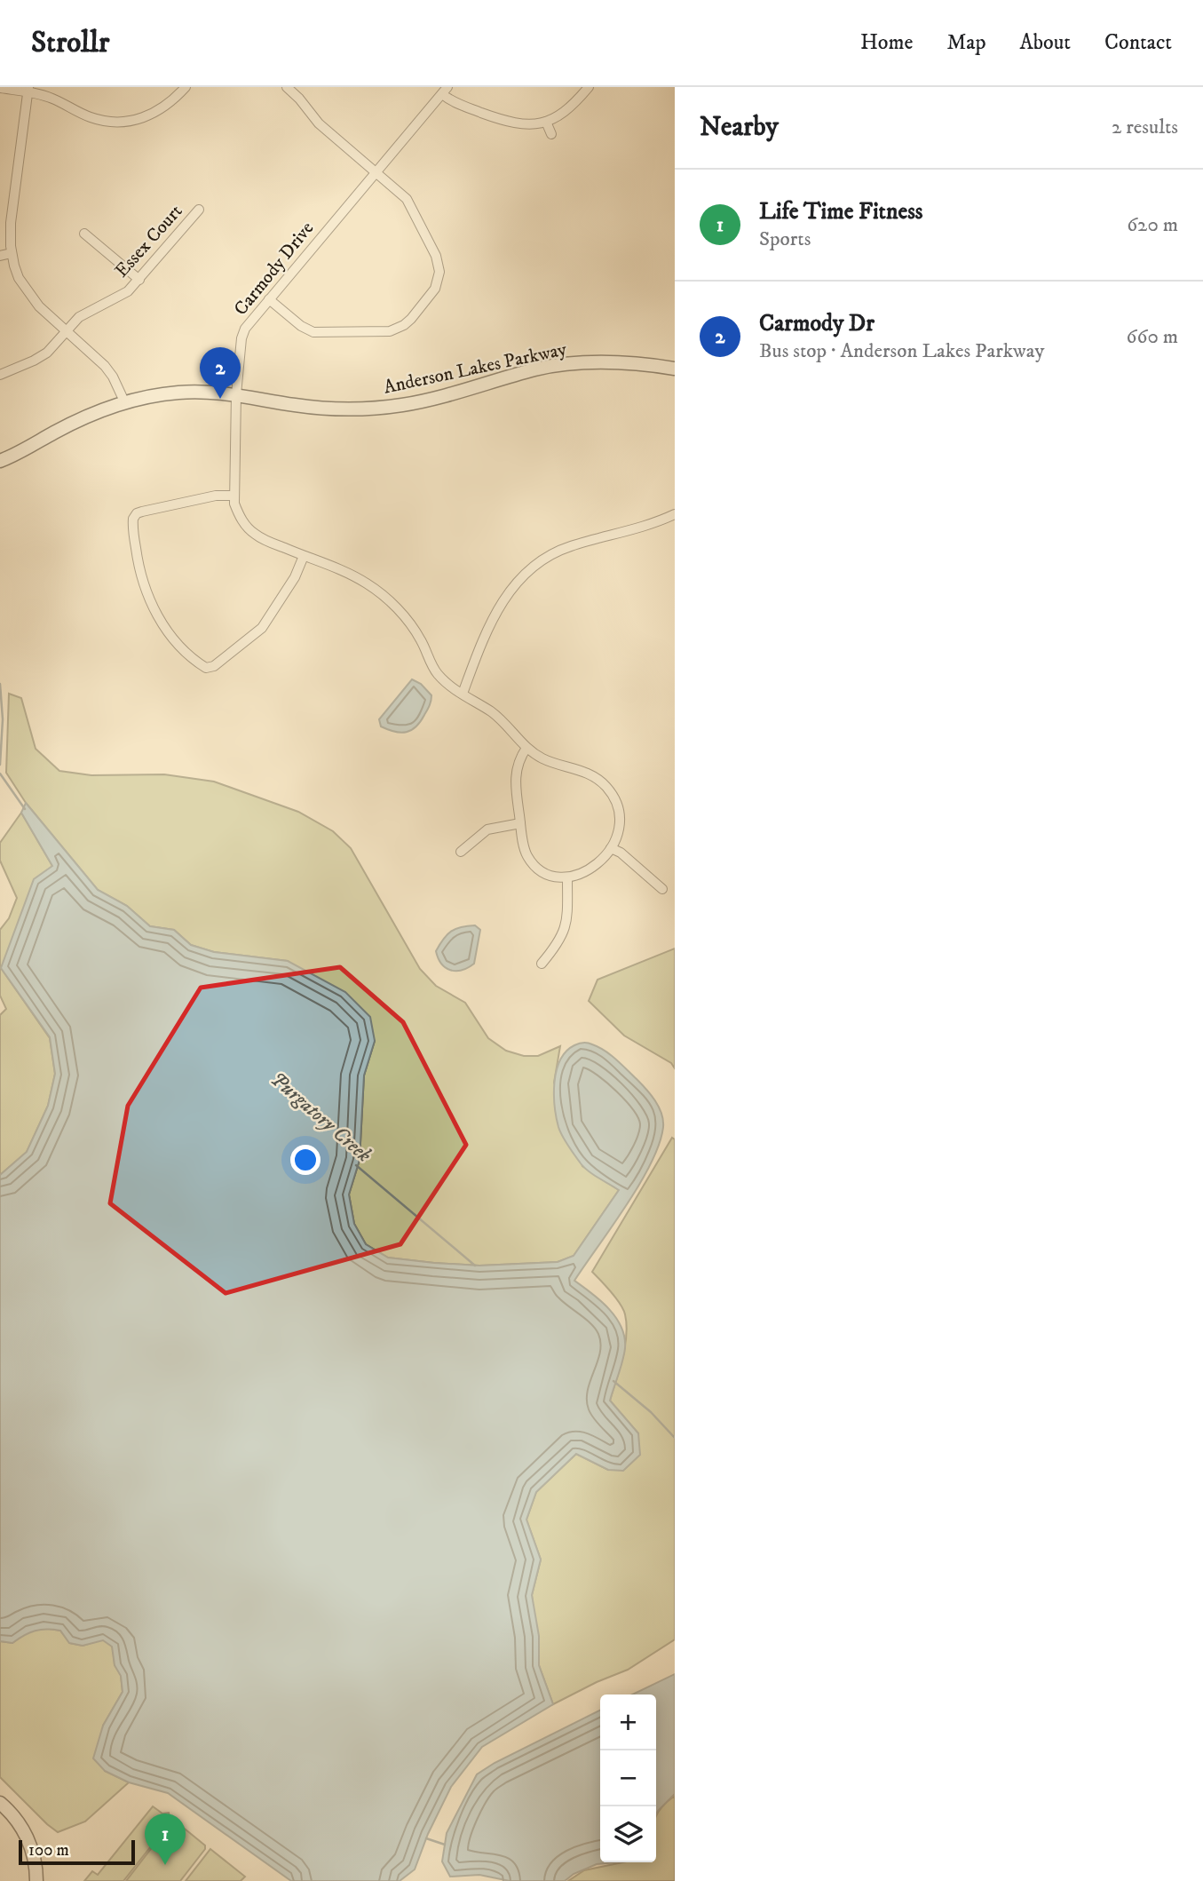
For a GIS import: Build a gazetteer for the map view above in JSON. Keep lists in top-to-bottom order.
{
  "streets": {
    "street": ["Essex Court", "Carmody Drive", "Anderson Lakes Parkway"]
  },
  "crossings": [
    ["Carmody Drive", "Anderson Lakes Parkway"]
  ],
  "water": ["Purgatory Creek"],
  "scale_bar": "100 m",
  "page": {
    "header": "Strollr",
    "nav": [
      "Home",
      "Map",
      "About",
      "Contact"
    ],
    "heading": ["Nearby", "2 results"],
    "list": [
      {
        "mark": "1",
        "name": "Life Time Fitness",
        "note": "Sports",
        "value": "620 m"
      },
      {
        "mark": "2",
        "name": "Carmody Dr",
        "note": "Bus stop · Anderson Lakes Parkway",
        "value": "660 m"
      }
    ],
    "pins": ["2", "1"],
    "map_buttons": ["+", "−"],
    "scale": "100 m"
  }
}
